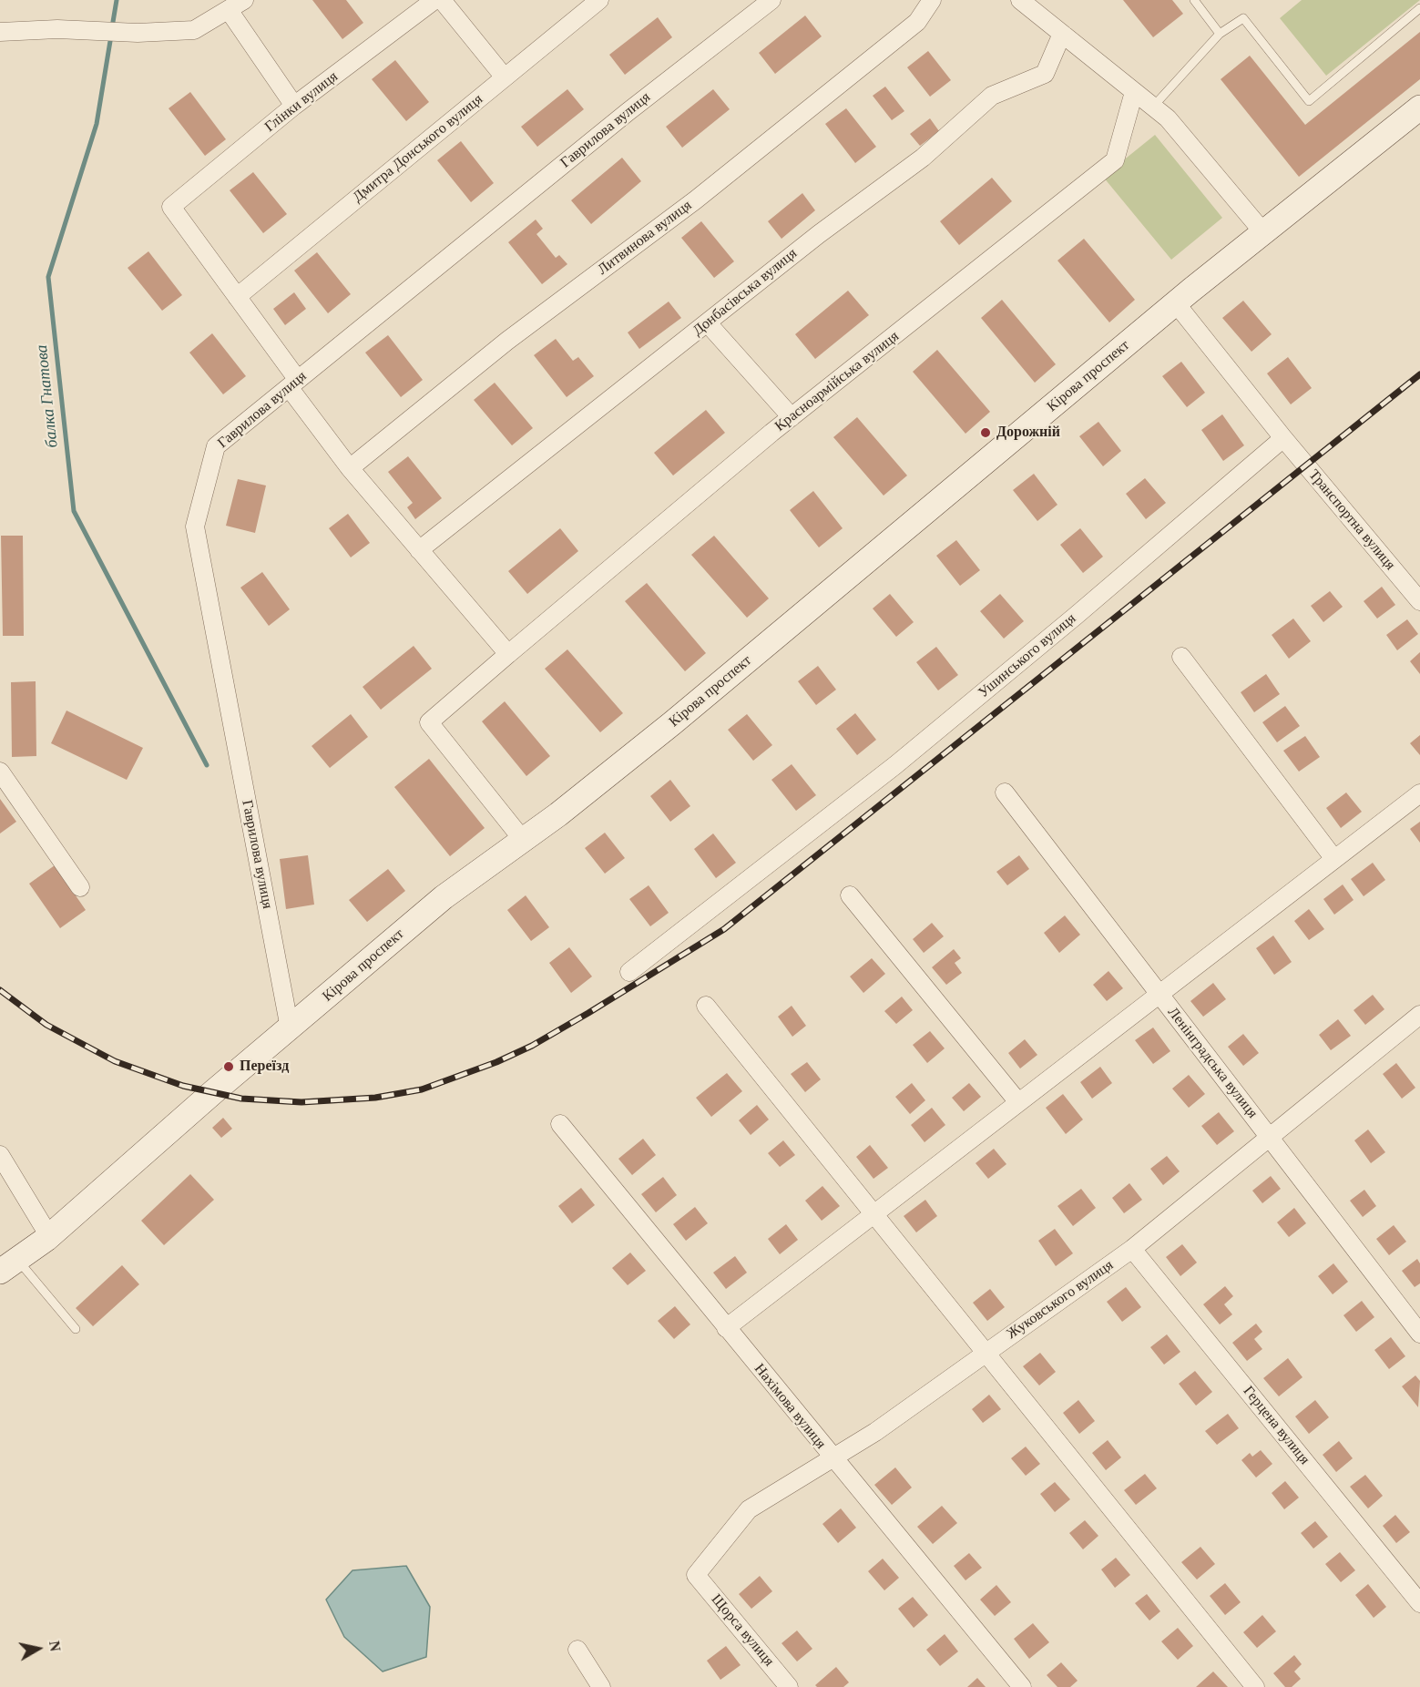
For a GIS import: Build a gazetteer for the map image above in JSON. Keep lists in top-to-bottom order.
{
  "streets": {
    "street": [
      "Глінки вулиця",
      "Гаврилова вулиця",
      "Дмитра Донського вулиця",
      "Литвинова вулиця",
      "Донбасівська вулиця",
      "Кірова проспект",
      "Красноармійська вулиця",
      "Транспортна вулиця",
      "Ушинського вулиця",
      "Ленінградська вулиця",
      "Жуковського вулиця",
      "Нахімова вулиця",
      "Герцена вулиця",
      "Щорса вулиця"
    ]
  },
  "crossings": [
    ["Глінки вулиця", "Дмитра Донського вулиця"],
    ["Гаврилова вулиця", "Кірова проспект"],
    ["Кірова проспект", "Красноармійська вулиця"],
    ["Транспортна вулиця", "Ушинського вулиця"],
    ["Ленінградська вулиця", "Жуковського вулиця"],
    ["Жуковського вулиця", "Нахімова вулиця"],
    ["Жуковського вулиця", "Герцена вулиця"],
    ["Жуковського вулиця", "Щорса вулиця"]
  ],
  "water": ["балка Гнатова"],
  "places": ["Дорожній", "Переїзд"],
  "north": "right"
}
